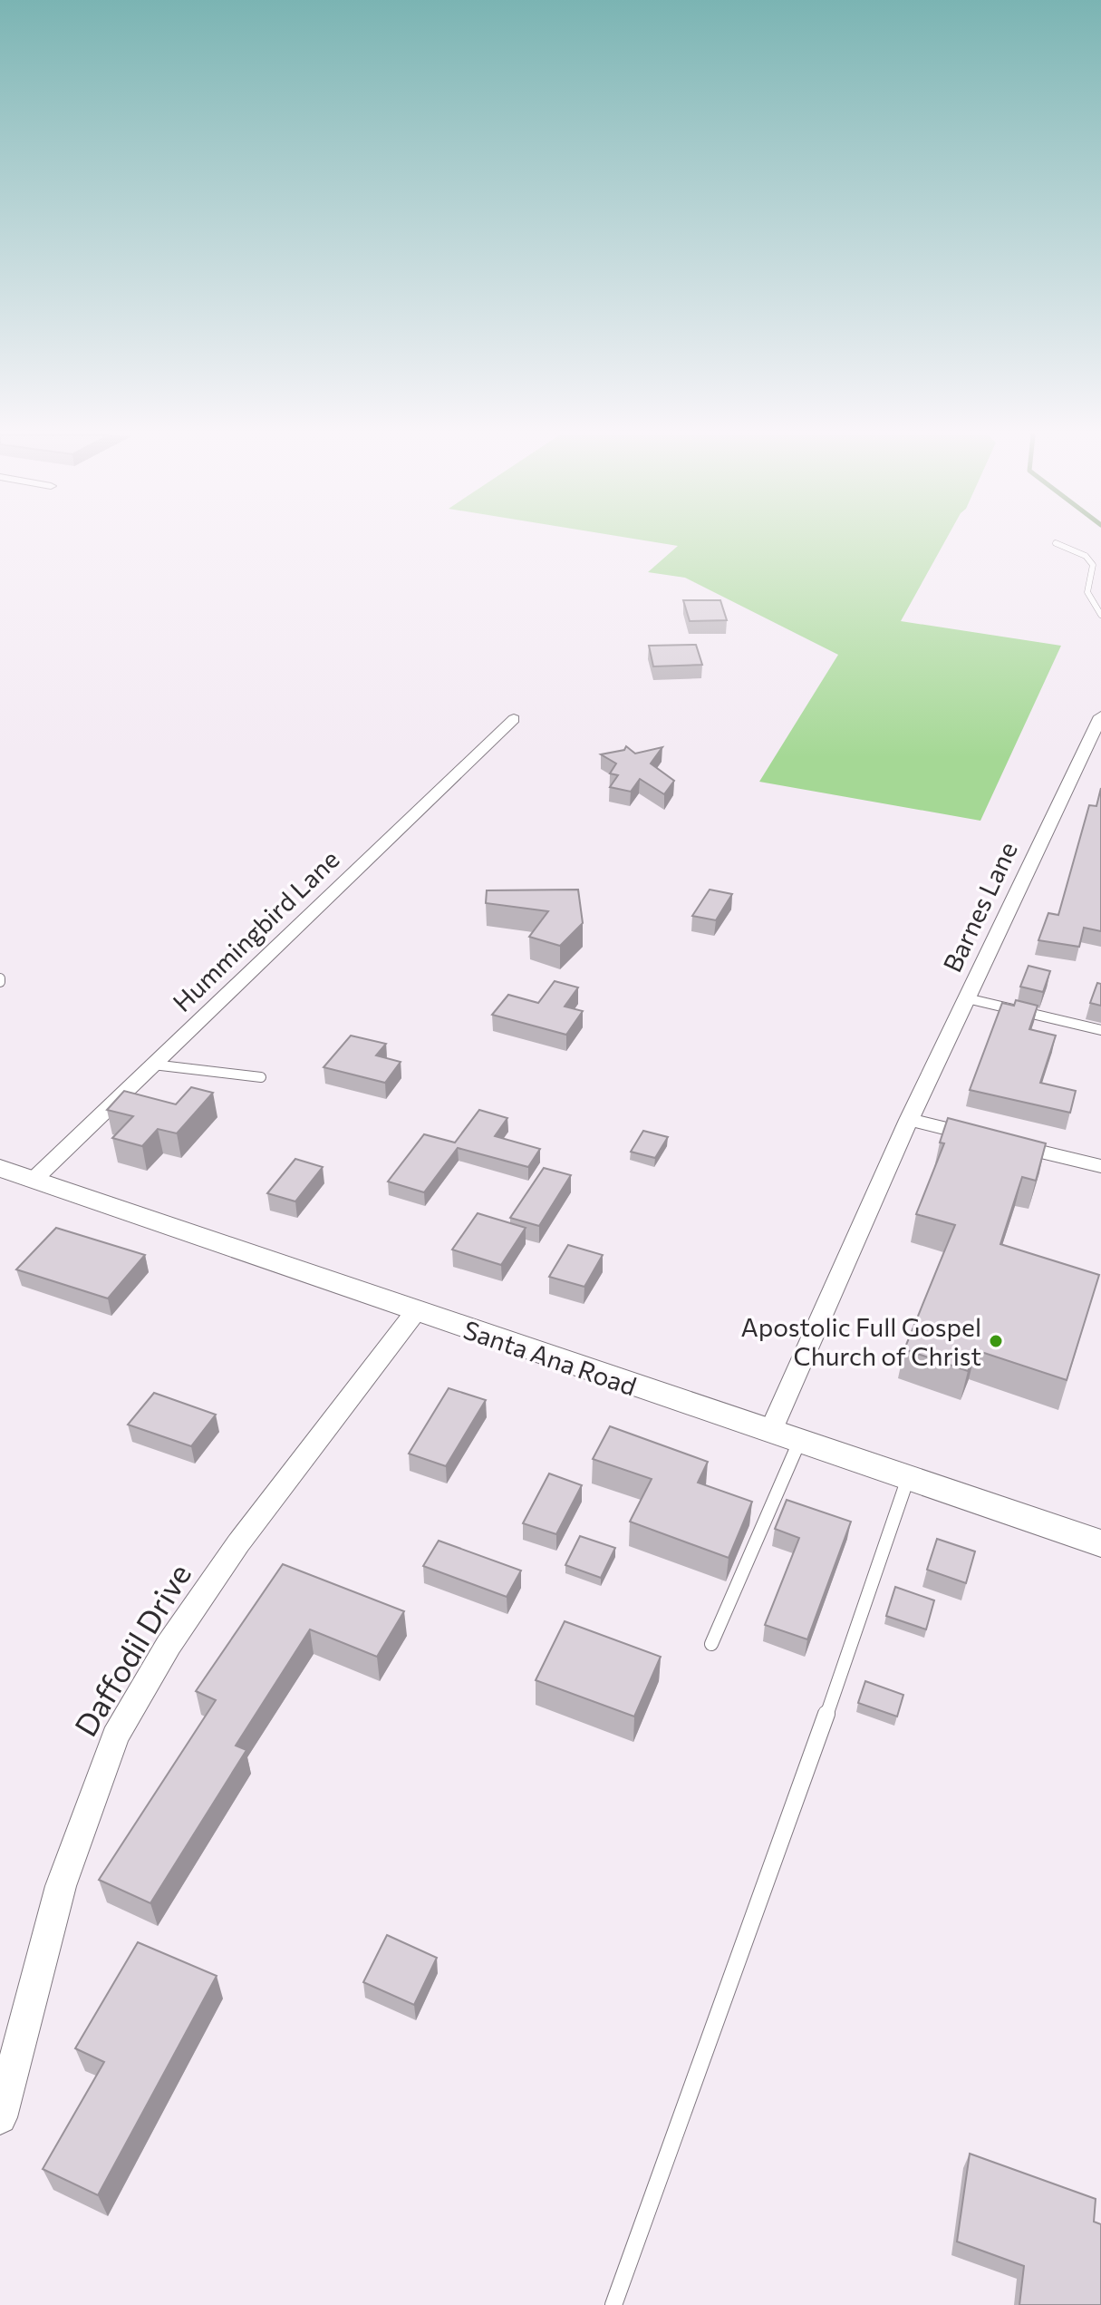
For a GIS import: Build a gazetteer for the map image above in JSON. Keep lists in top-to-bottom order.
{
  "streets": {
    "street": [
      "Barnes Lane",
      "Hummingbird Lane",
      "Santa Ana Road",
      "Daffodil Drive"
    ]
  },
  "crossings": [
    ["Barnes Lane", "Santa Ana Road"],
    ["Hummingbird Lane", "Santa Ana Road"],
    ["Santa Ana Road", "Daffodil Drive"]
  ],
  "places": ["Apostolic Full Gospel Church of Christ"]
}
